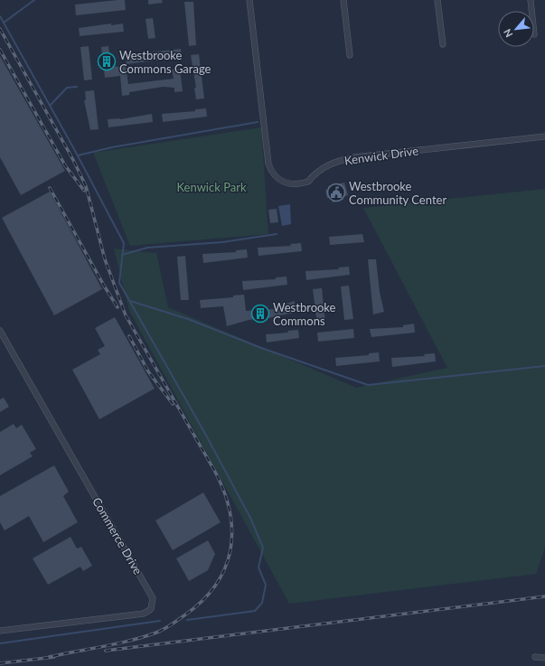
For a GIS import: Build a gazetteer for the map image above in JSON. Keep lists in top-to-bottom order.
{
  "streets": {
    "street": ["Kenwick Drive", "Commerce Drive"]
  },
  "parks": ["Kenwick Park"],
  "places": {
    "building": ["Westbrooke Commons Garage", "Westbrooke Commons"],
    "public building": ["Westbrooke Community Center"]
  },
  "north": "bottom left"
}
